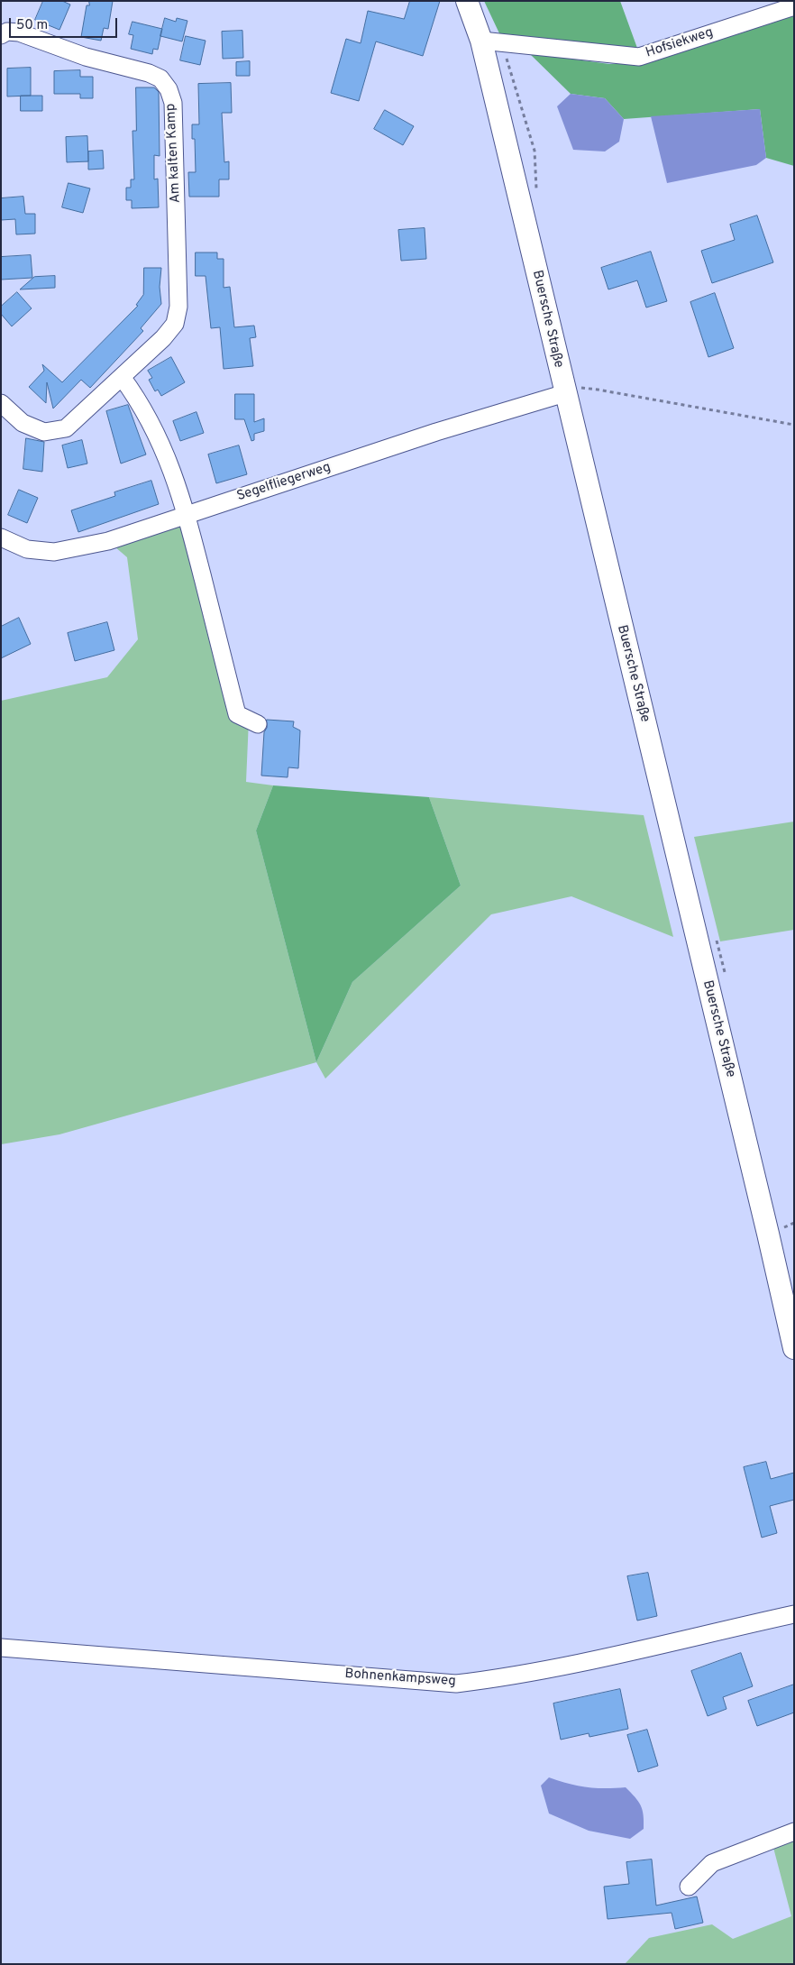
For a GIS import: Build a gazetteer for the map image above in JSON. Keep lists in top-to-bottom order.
{
  "streets": {
    "main road": ["Buersche Straße"],
    "street": [
      "Hofsiekweg",
      "Am kalten Kamp",
      "Segelfliegerweg",
      "Bohnenkampsweg"
    ]
  },
  "crossings": [
    ["Hofsiekweg", "Buersche Straße"],
    ["Buersche Straße", "Segelfliegerweg"]
  ],
  "scale_bar": "50 m"
}
